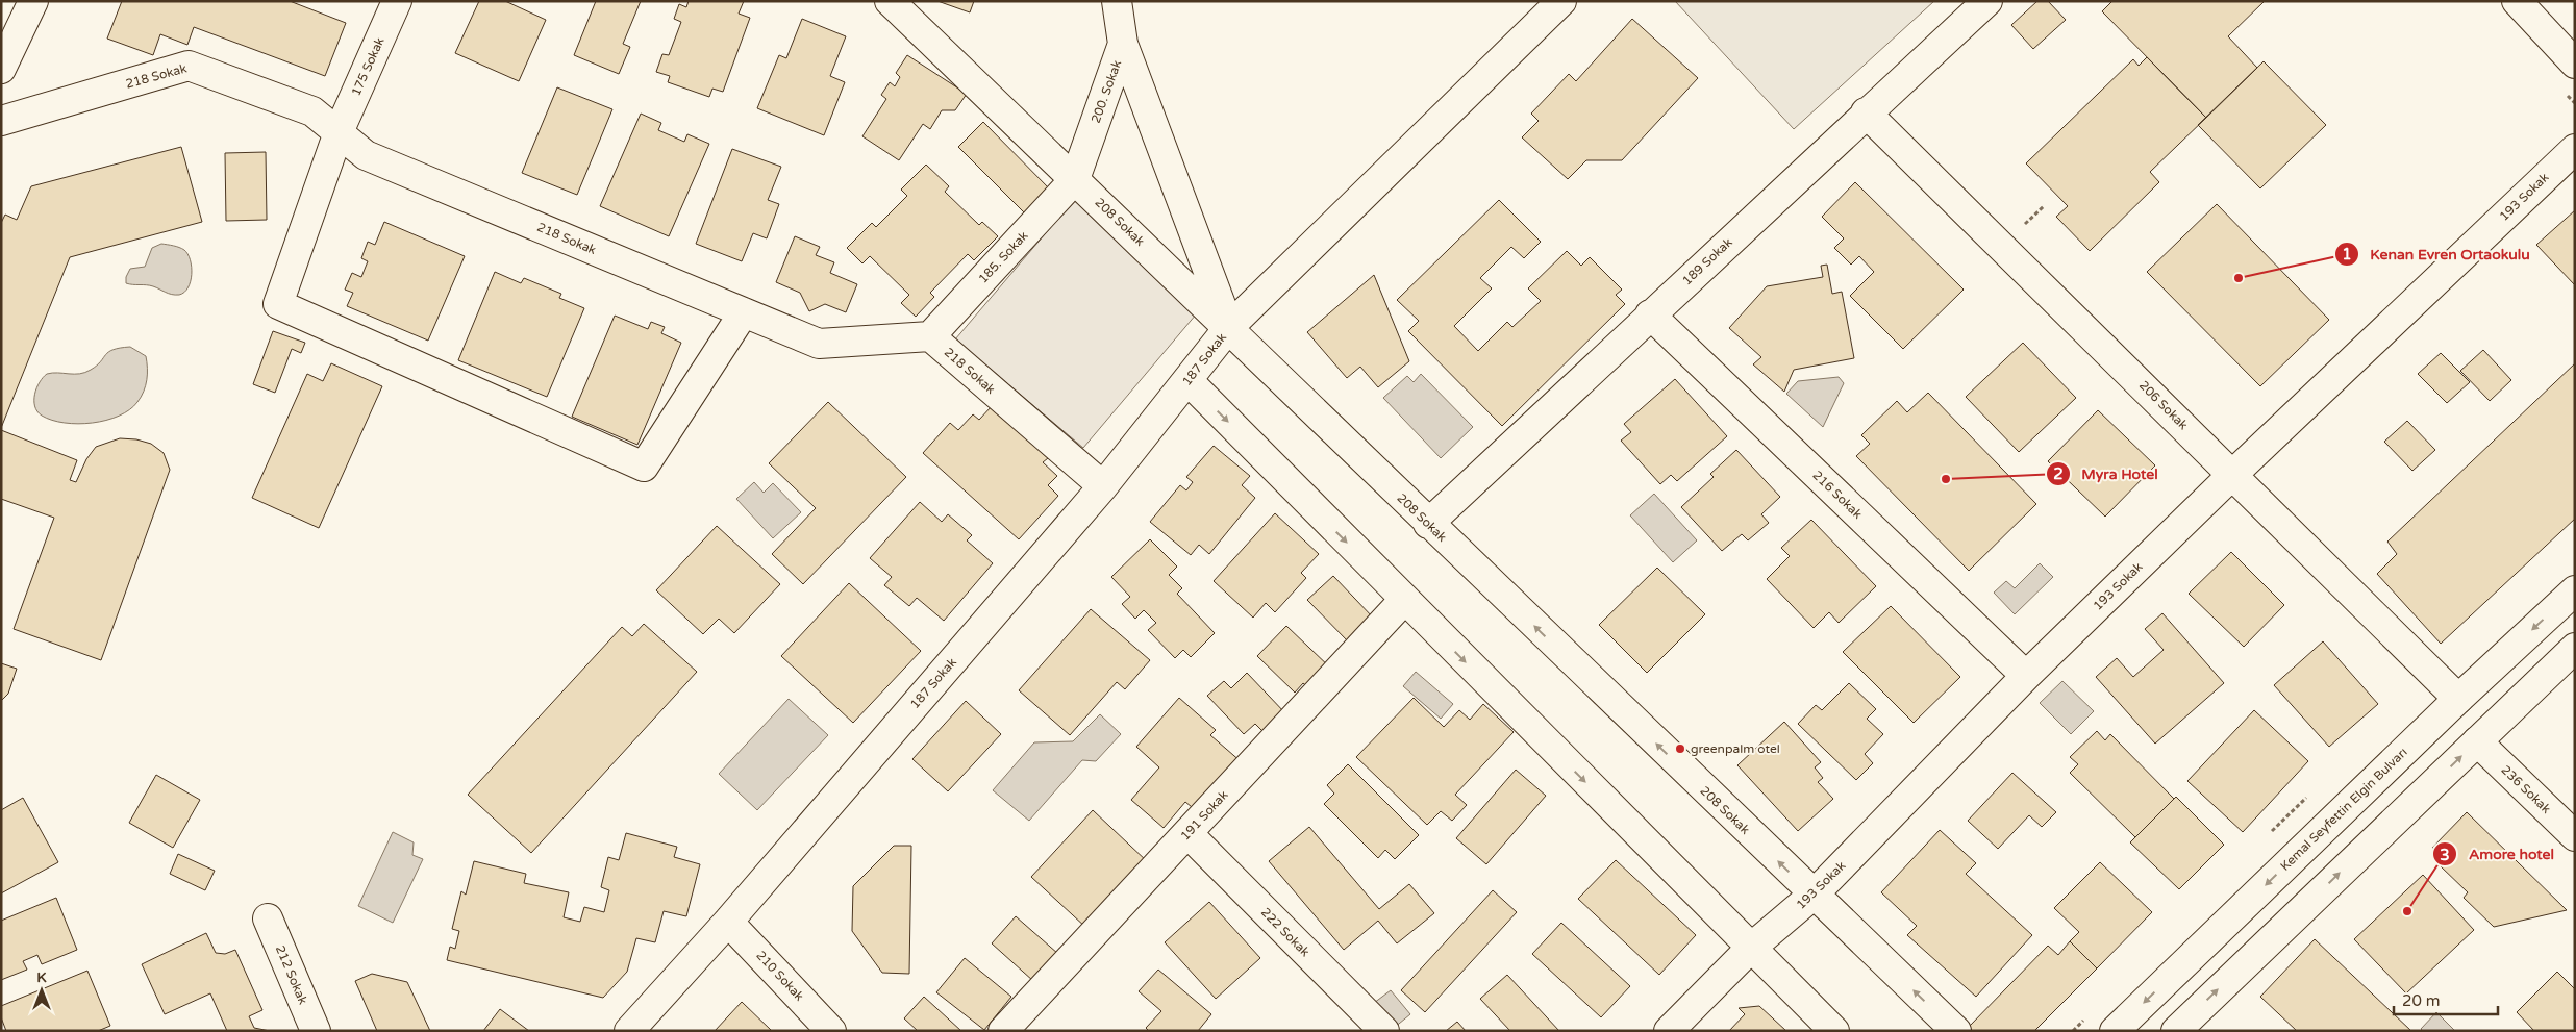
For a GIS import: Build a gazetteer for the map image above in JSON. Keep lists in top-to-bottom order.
{
  "streets": {
    "street": [
      "175 Sokak",
      "218 Sokak",
      "200. Sokak",
      "193 Sokak",
      "208 Sokak",
      "185. Sokak",
      "189 Sokak",
      "187 Sokak",
      "206 Sokak",
      "216 Sokak",
      "236 Sokak",
      "Kemal Seyfettin Elgin Bulvarı",
      "191 Sokak",
      "222 Sokak",
      "212 Sokak",
      "210 Sokak"
    ]
  },
  "crossings": [
    ["175 Sokak", "218 Sokak"],
    ["218 Sokak", "185. Sokak"],
    ["218 Sokak", "187 Sokak"],
    ["200. Sokak", "208 Sokak"],
    ["200. Sokak", "185. Sokak"],
    ["193 Sokak", "208 Sokak"],
    ["193 Sokak", "206 Sokak"],
    ["193 Sokak", "216 Sokak"],
    ["208 Sokak", "185. Sokak"],
    ["208 Sokak", "189 Sokak"],
    ["208 Sokak", "187 Sokak"],
    ["189 Sokak", "206 Sokak"],
    ["189 Sokak", "216 Sokak"],
    ["187 Sokak", "210 Sokak"],
    ["206 Sokak", "Kemal Seyfettin Elgin Bulvarı"],
    ["191 Sokak", "222 Sokak"]
  ],
  "places": [
    "Kenan Evren Ortaokulu",
    "Myra Hotel",
    "greenpalm otel",
    "Amore hotel"
  ],
  "scale_bar": "20 m",
  "north": "top"
}
